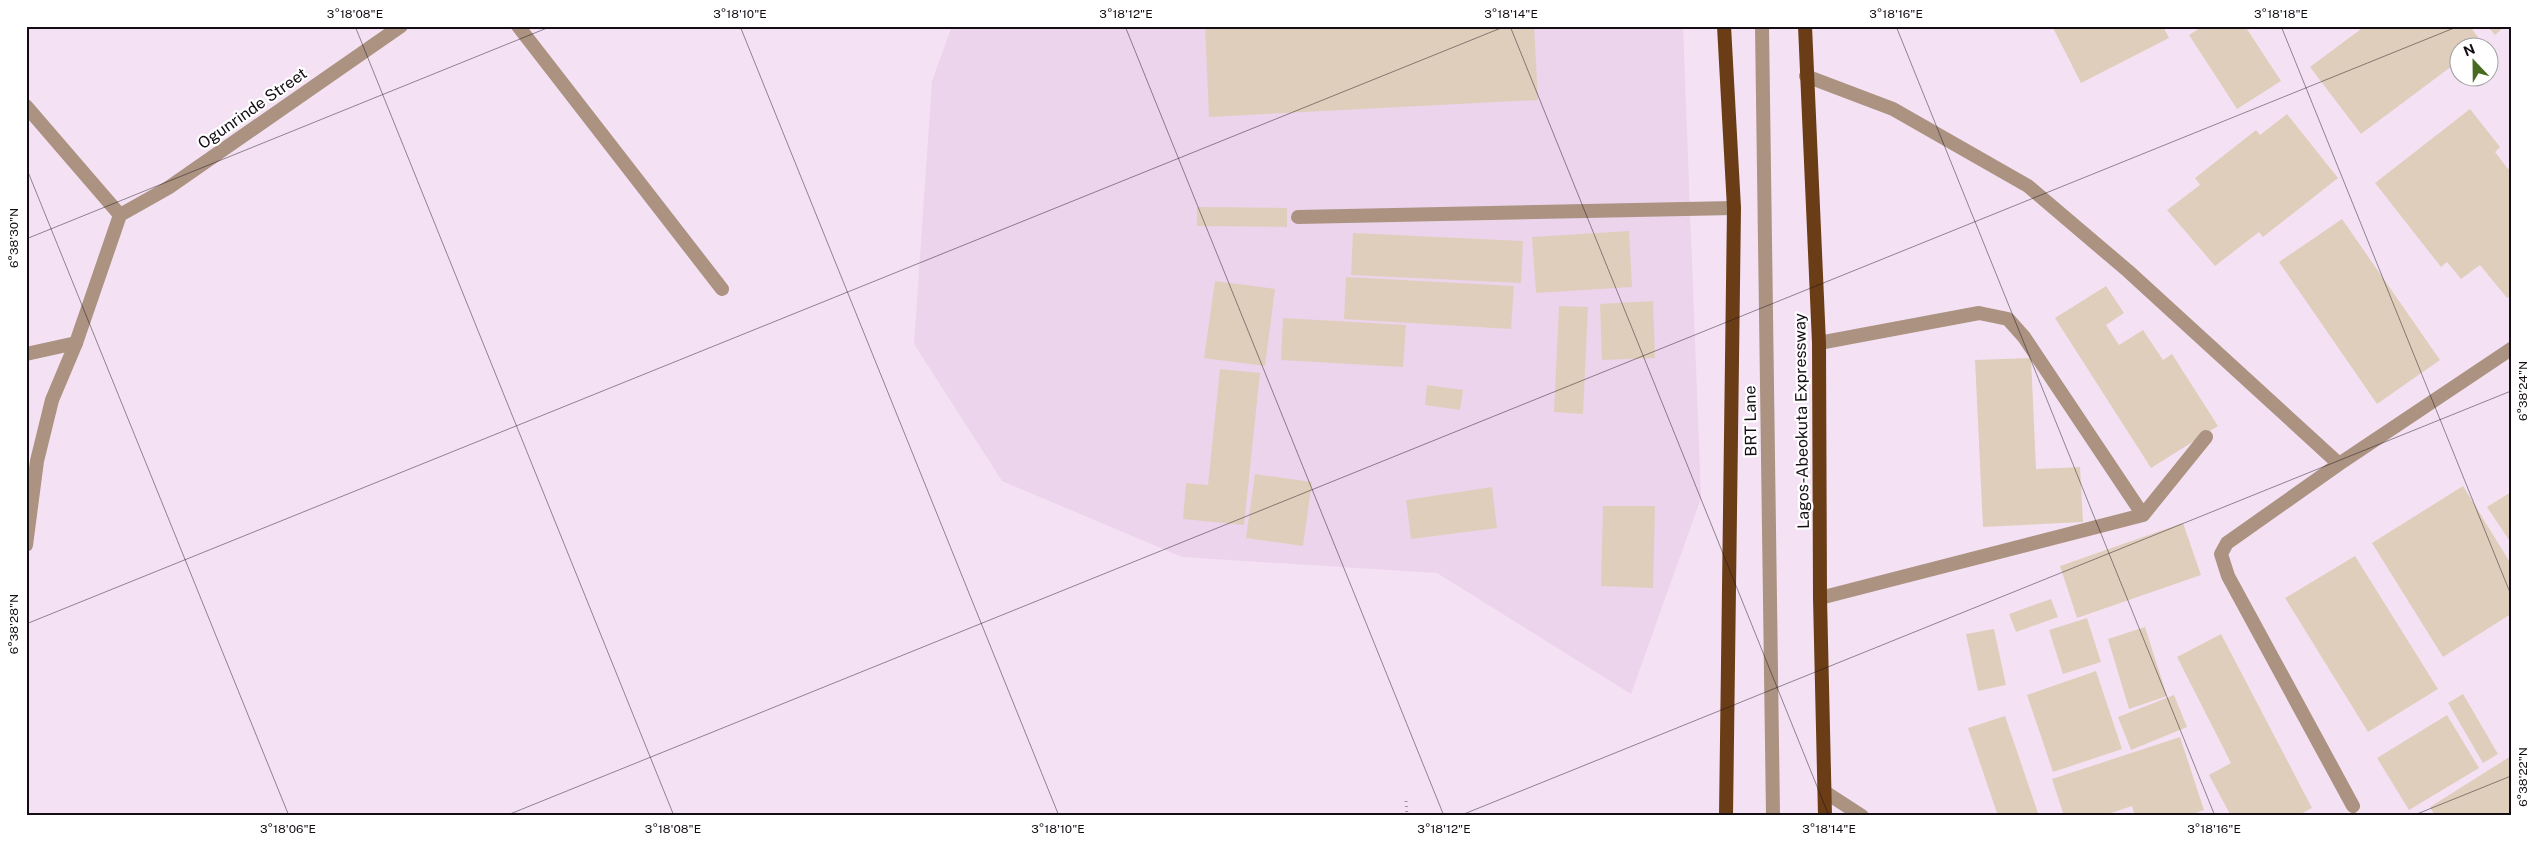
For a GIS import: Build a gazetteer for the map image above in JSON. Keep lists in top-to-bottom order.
{
  "streets": {
    "highway": ["Lagos-Abeokuta Expressway"],
    "street": ["Ogunrinde Street", "BRT Lane"]
  },
  "north": "top",
  "coordinates": [
    "3°18'08\"E",
    "3°18'10\"E",
    "3°18'12\"E",
    "3°18'14\"E",
    "3°18'16\"E",
    "3°18'18\"E",
    "6°38'30\"N",
    "6°38'24\"N",
    "6°38'28\"N",
    "6°38'22\"N",
    "3°18'06\"E"
  ]
}
